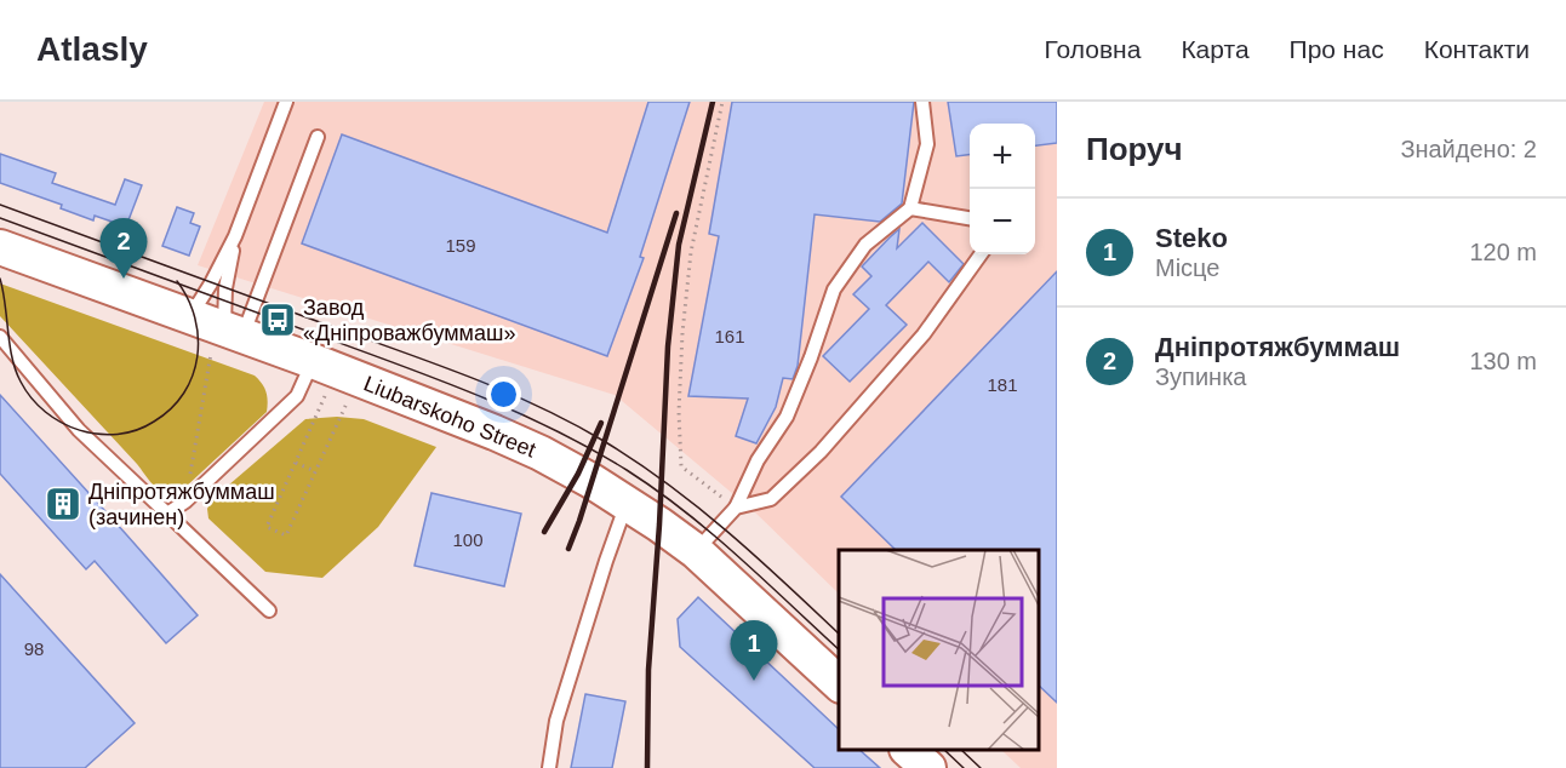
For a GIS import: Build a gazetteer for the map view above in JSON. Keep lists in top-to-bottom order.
{
  "streets": {
    "main road": ["Liubarskoho Street"]
  },
  "places": {
    "bus stop": ["Завод «Дніпроважбуммаш»"],
    "building": ["Дніпротяжбуммаш (зачинен)"]
  },
  "house_numbers": [
    "159",
    "161",
    "181",
    "100",
    "98"
  ],
  "page": {
    "header": "Atlasly",
    "nav": [
      "Головна",
      "Карта",
      "Про нас",
      "Контакти"
    ],
    "heading": ["Поруч", "Знайдено: 2"],
    "map_buttons": ["+", "−"],
    "list": [
      {
        "mark": "1",
        "name": "Steko",
        "note": "Місце",
        "value": "120 m"
      },
      {
        "mark": "2",
        "name": "Дніпротяжбуммаш",
        "note": "Зупинка",
        "value": "130 m"
      }
    ],
    "pins": ["2", "1"]
  }
}
